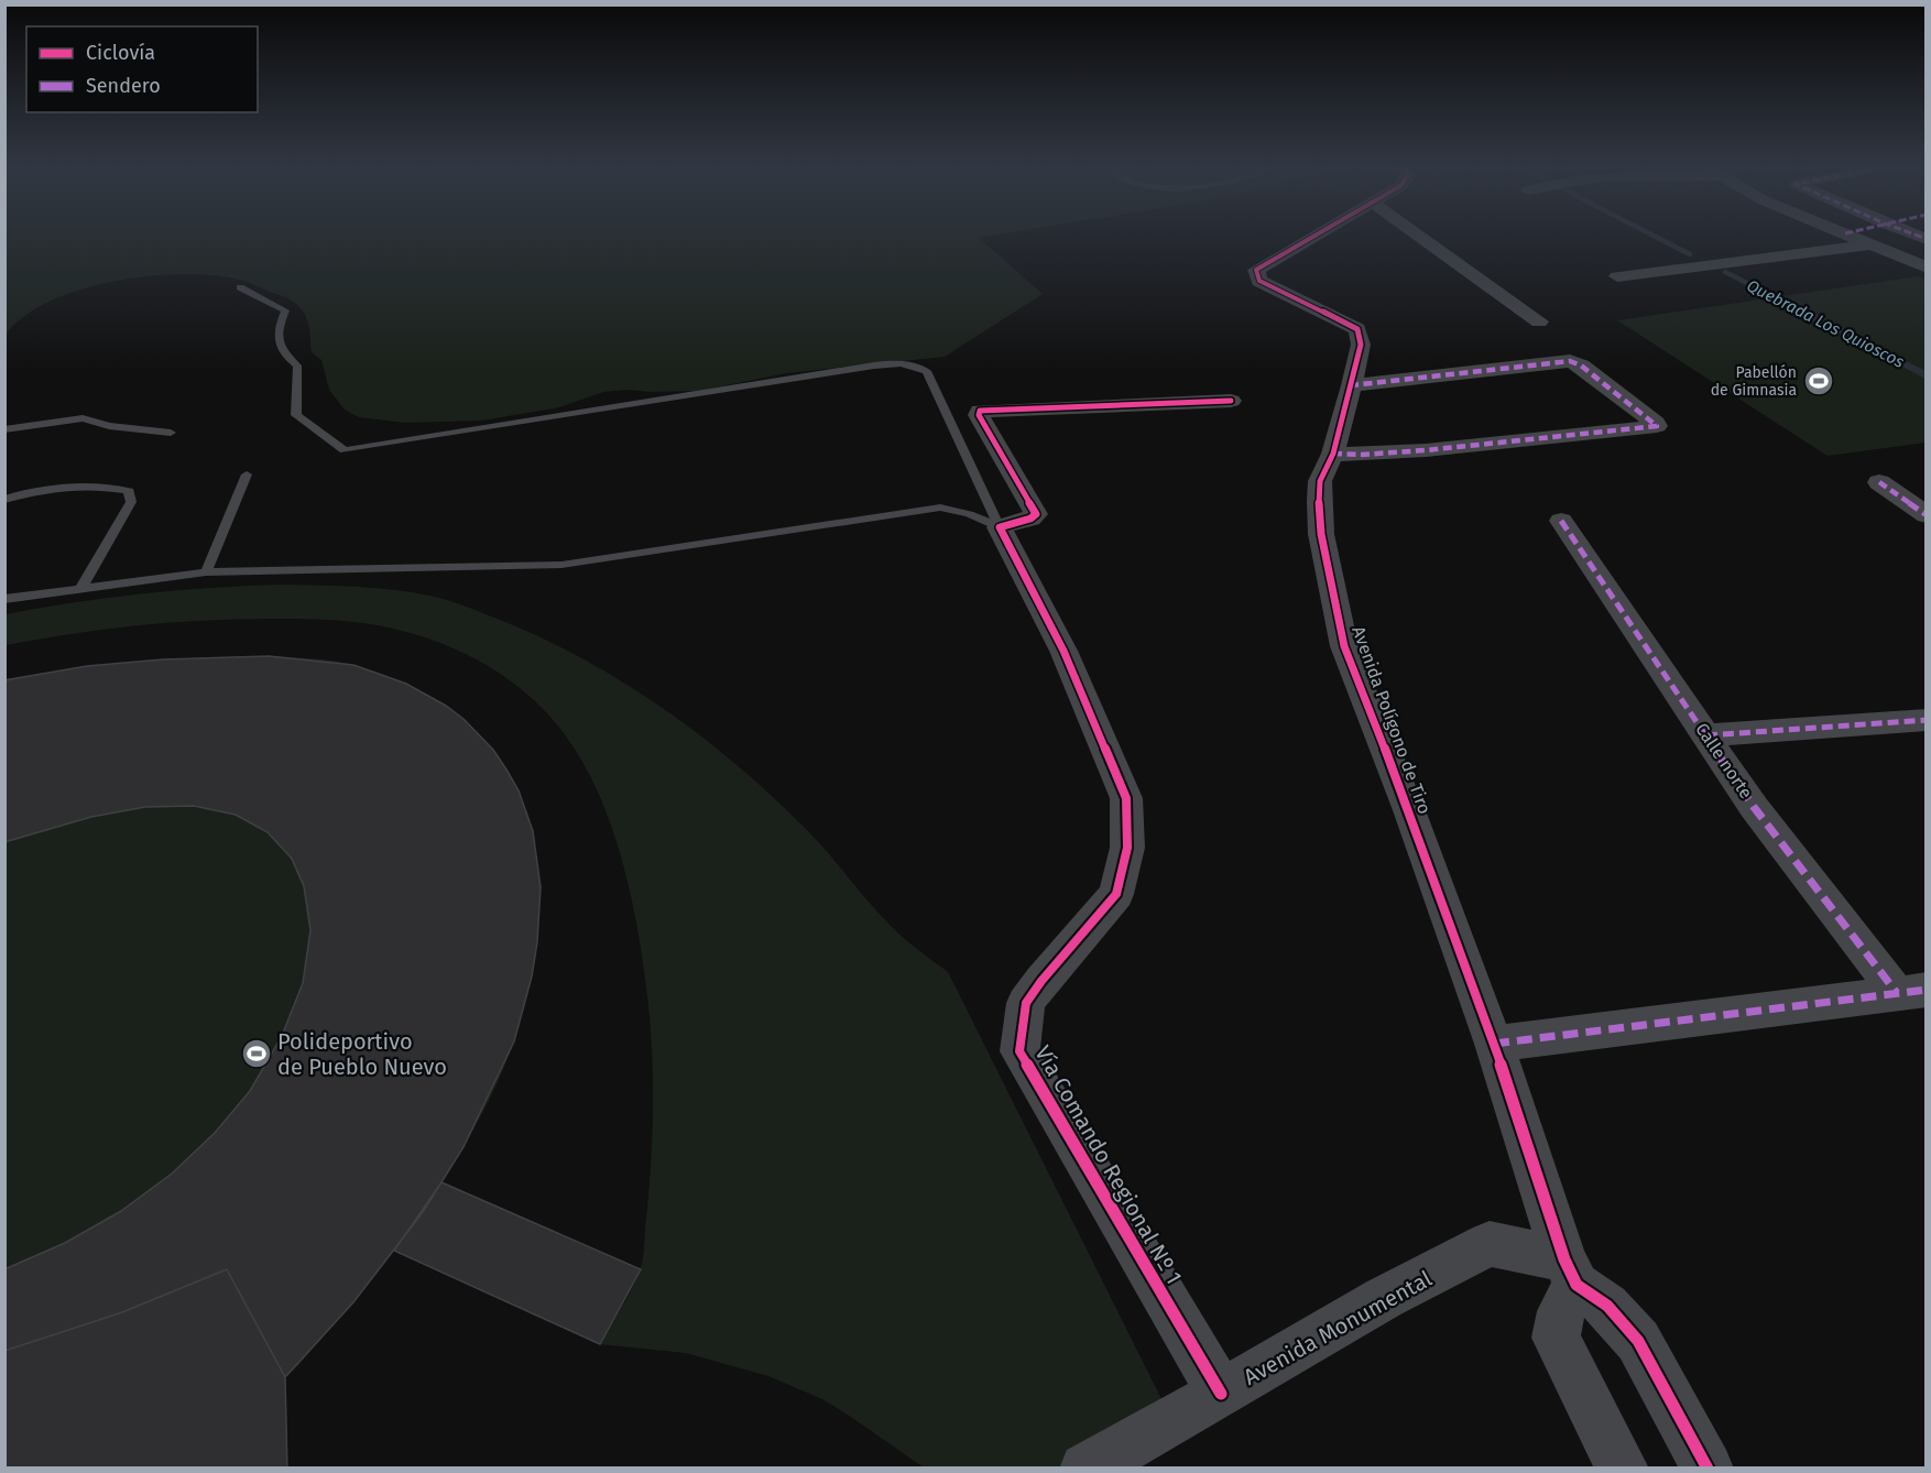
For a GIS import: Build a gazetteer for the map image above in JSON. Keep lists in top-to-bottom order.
{
  "streets": {
    "street": [
      "Avenida Polígono de Tiro",
      "Calle norte",
      "Vía Comando Regional Nº 1",
      "Avenida Monumental"
    ]
  },
  "crossings": [
    ["Avenida Polígono de Tiro", "Avenida Monumental"],
    ["Vía Comando Regional Nº 1", "Avenida Monumental"]
  ],
  "water": ["Quebrada Los Quioscos"],
  "places": {
    "sports": ["Pabellón de Gimnasia", "Polideportivo de Pueblo Nuevo"]
  },
  "legend": ["Ciclovía", "Sendero"]
}
